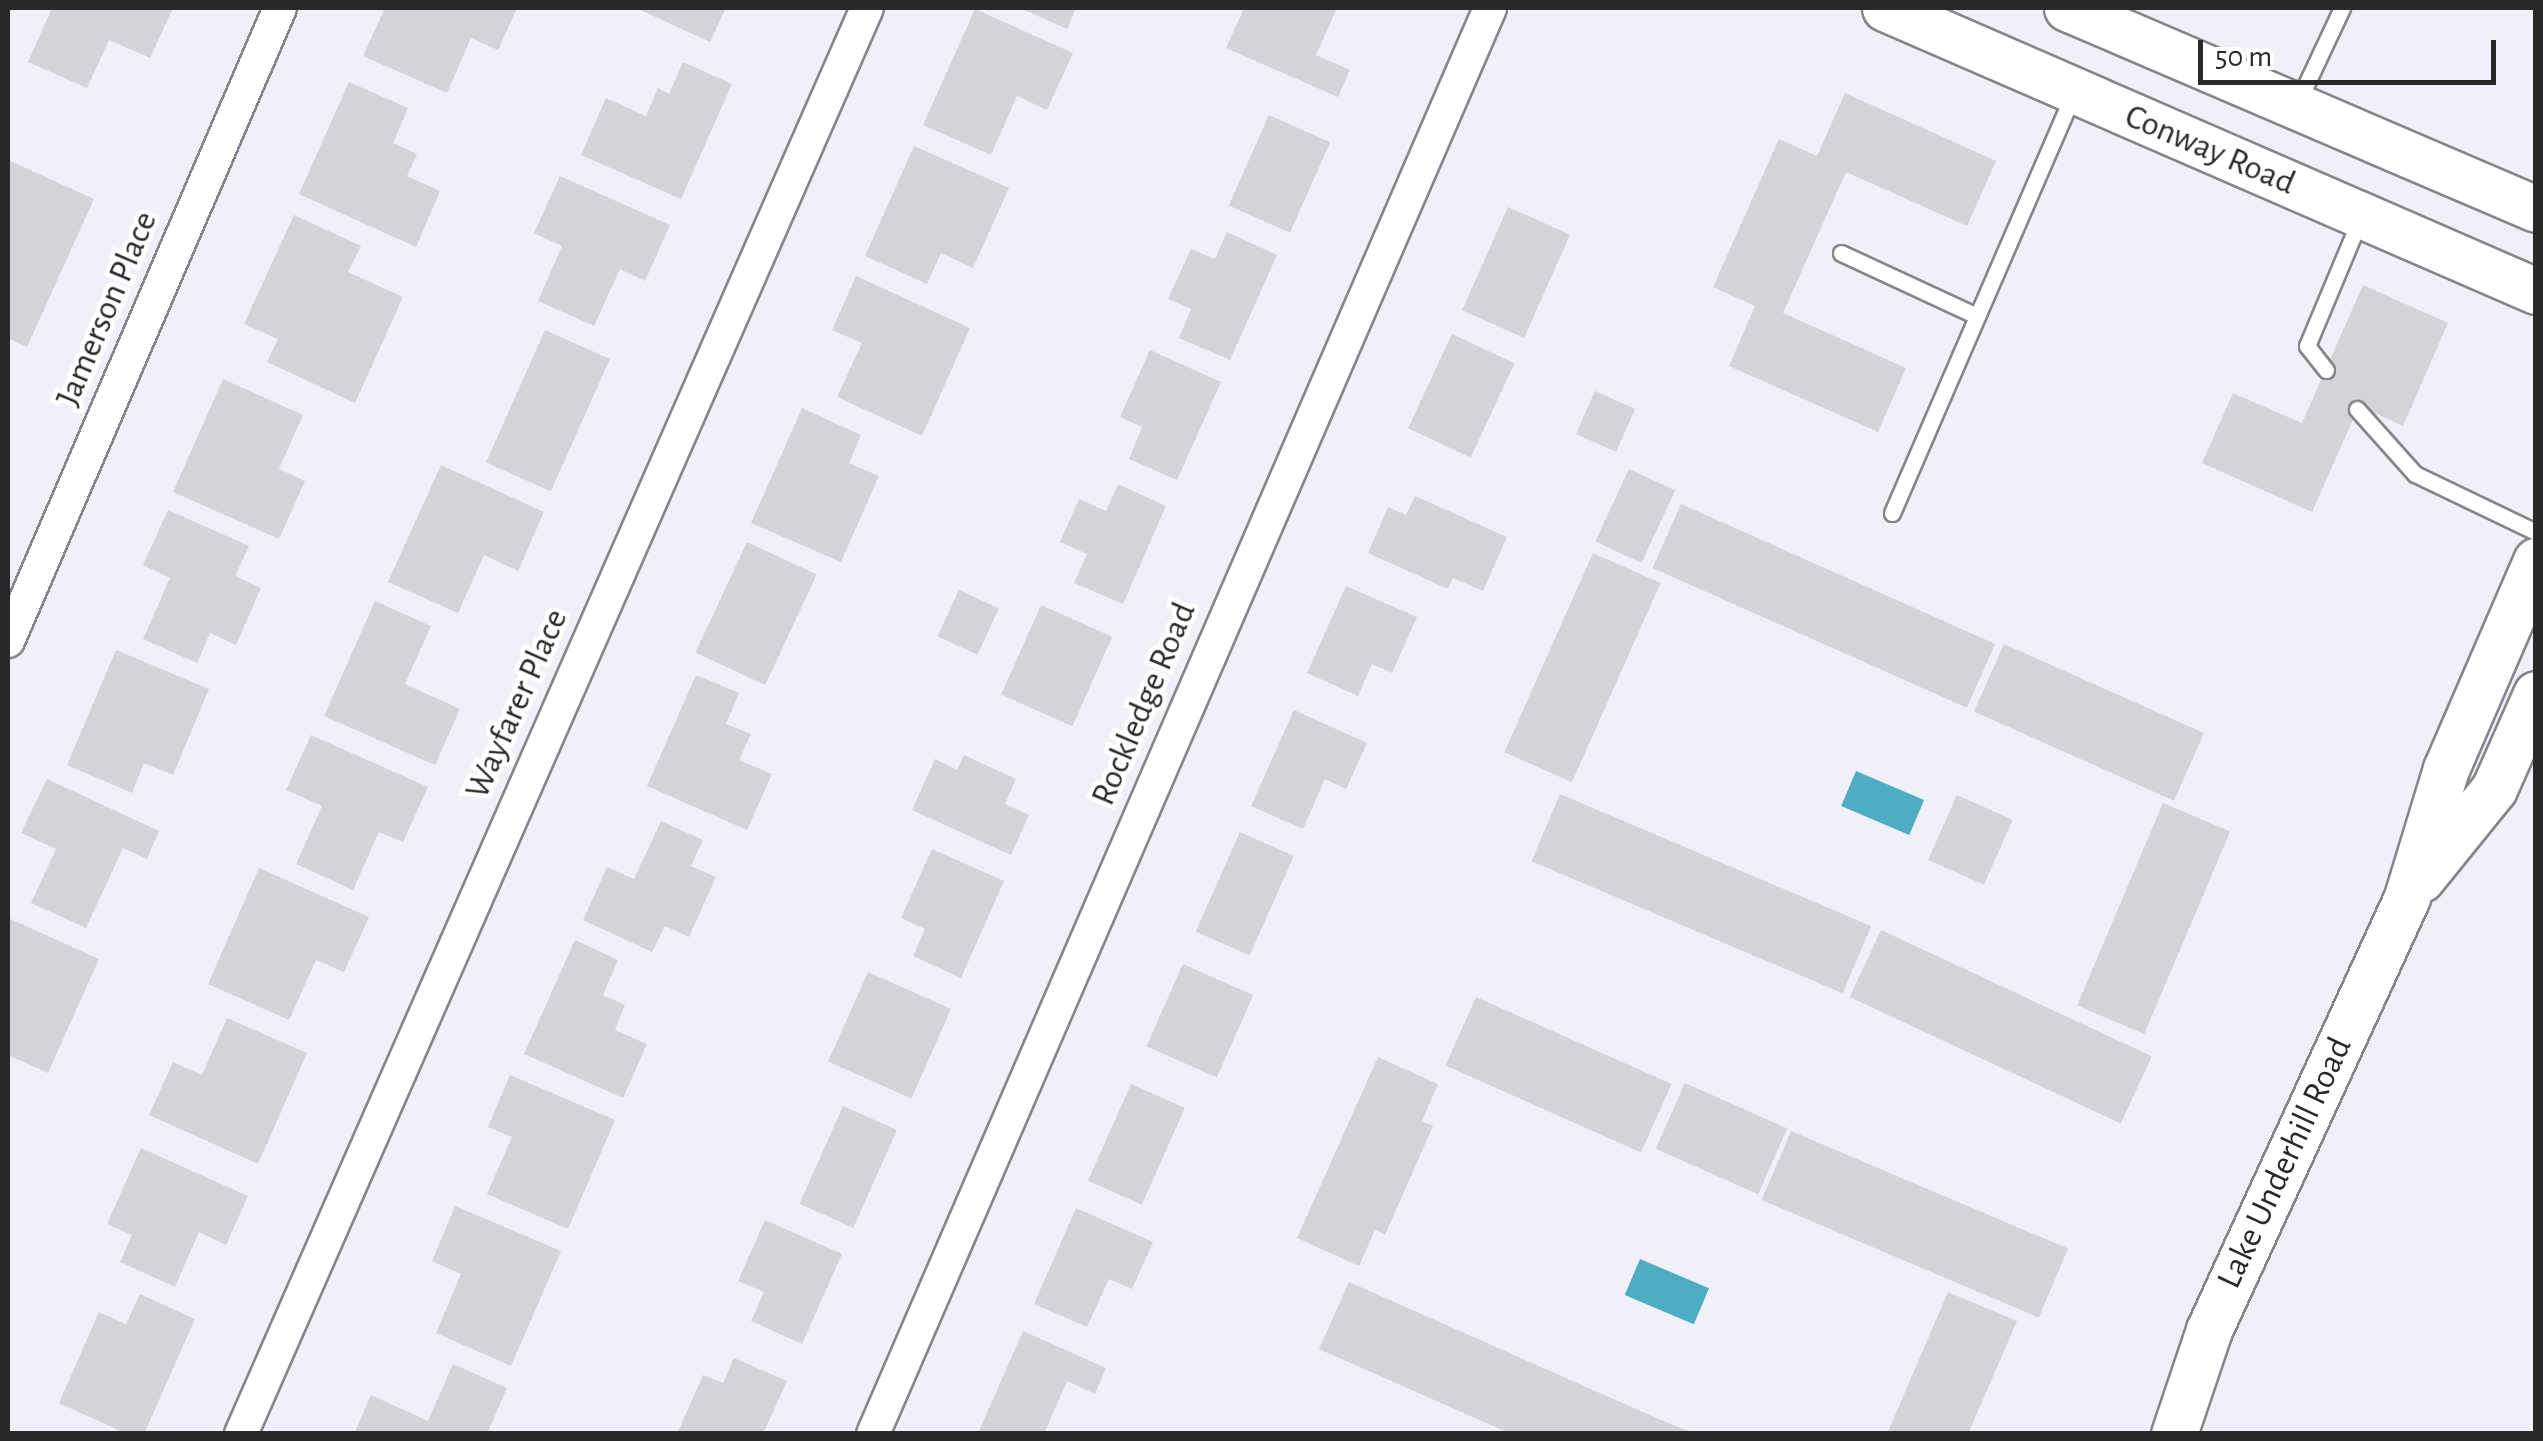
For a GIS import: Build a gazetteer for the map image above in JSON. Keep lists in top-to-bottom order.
{
  "streets": {
    "main road": ["Conway Road", "Lake Underhill Road"],
    "street": ["Jamerson Place", "Wayfarer Place", "Rockledge Road"]
  },
  "scale_bar": "50 m"
}
